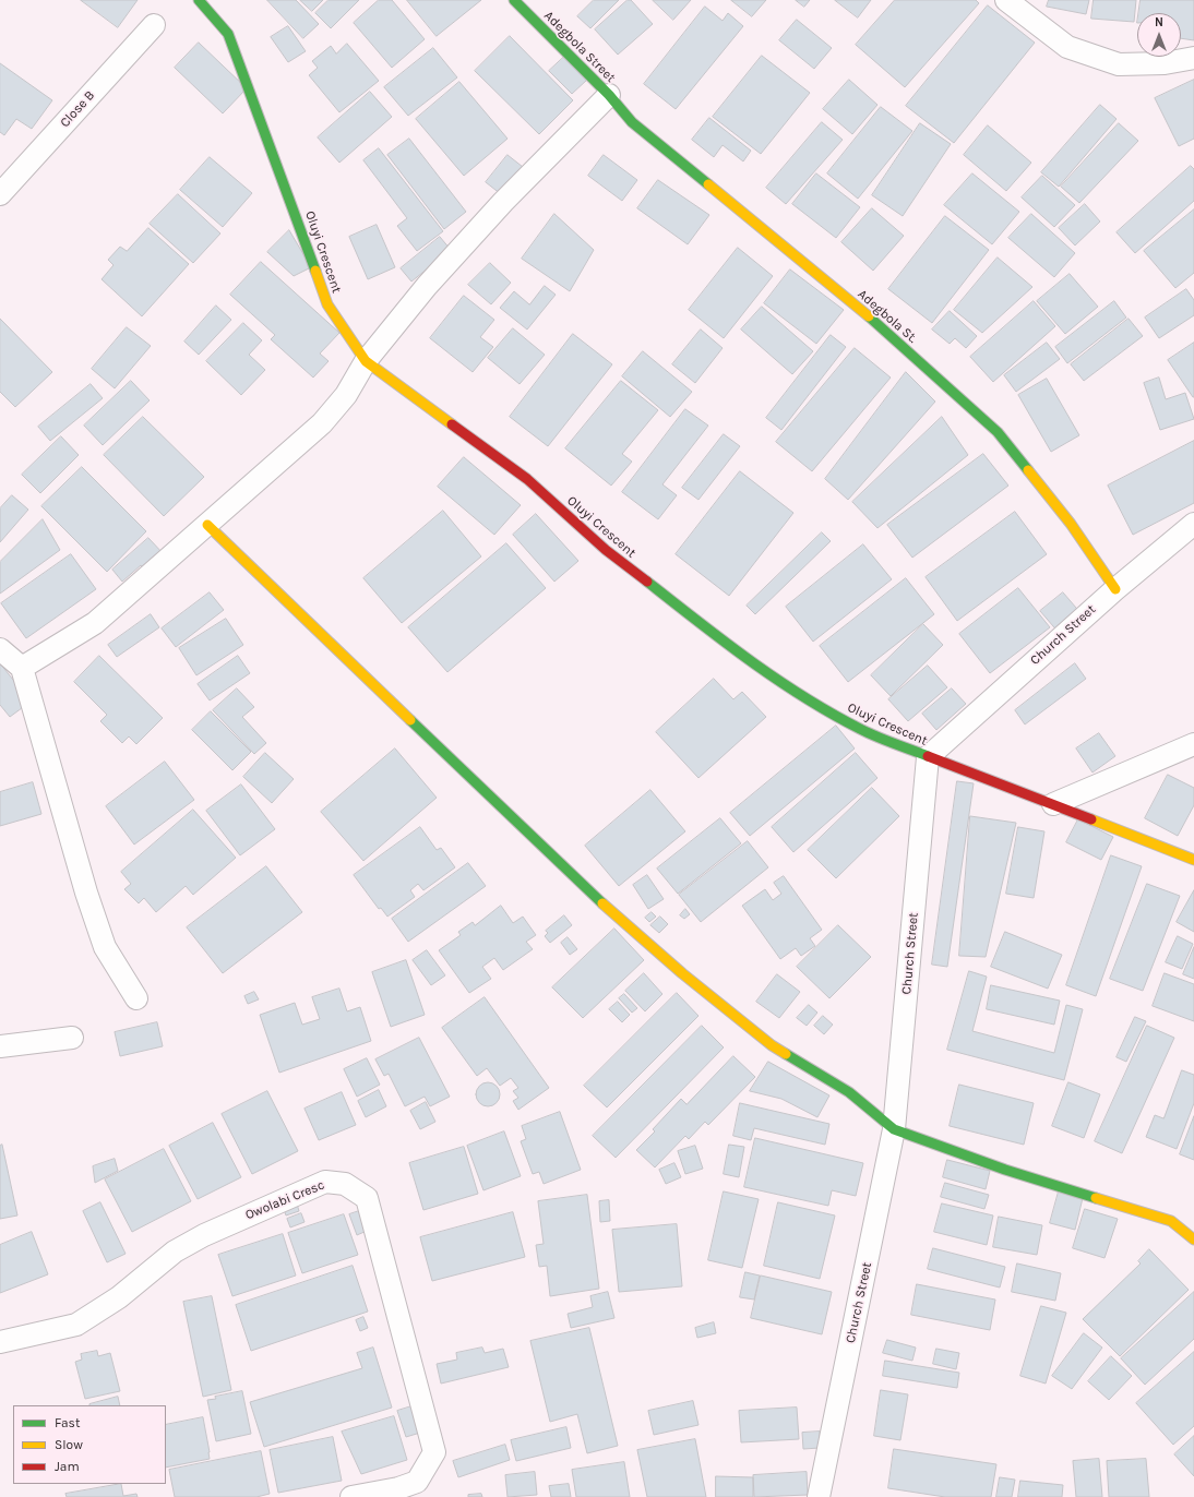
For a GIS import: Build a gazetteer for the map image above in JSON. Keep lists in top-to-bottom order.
{
  "streets": {
    "street": [
      "Adegbola Street",
      "Close B",
      "Oluyi Crescent",
      "Adegbola St.",
      "Church Street",
      "Owolabi Cresc"
    ]
  },
  "crossings": [
    ["Adegbola Street", "Adegbola St."],
    ["Oluyi Crescent", "Church Street"],
    ["Adegbola St.", "Church Street"]
  ],
  "legend": ["Fast", "Slow", "Jam"],
  "north": "top"
}
